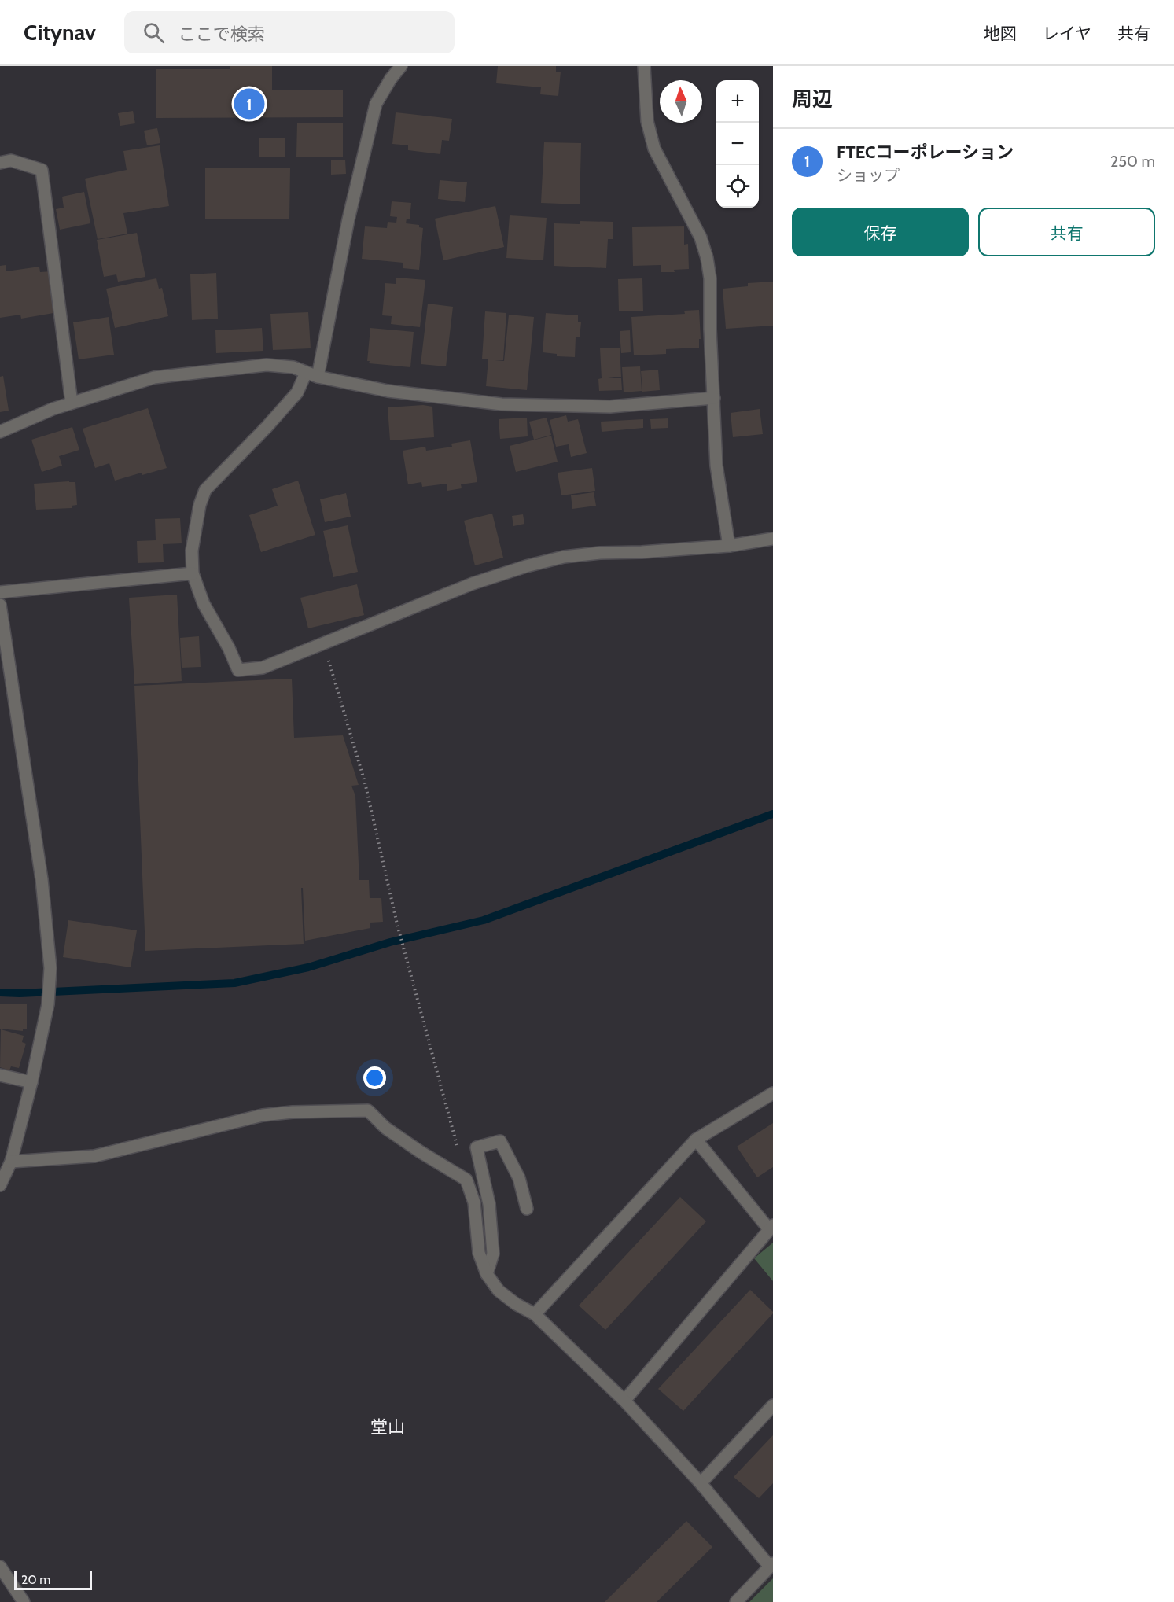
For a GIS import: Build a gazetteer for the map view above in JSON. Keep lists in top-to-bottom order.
{
  "districts": ["堂山"],
  "scale_bar": "20 m",
  "north": "top",
  "page": {
    "header": "Citynav",
    "search": "ここで検索",
    "nav": ["地図", "レイヤ", "共有"],
    "heading": "周辺",
    "map_buttons": ["+", "−"],
    "pins": "1",
    "list": [
      {
        "mark": "1",
        "name": "FTECコーポレーション",
        "note": "ショップ",
        "value": "250 m"
      }
    ],
    "buttons": ["保存", "共有"],
    "scale": "20 m"
  }
}
